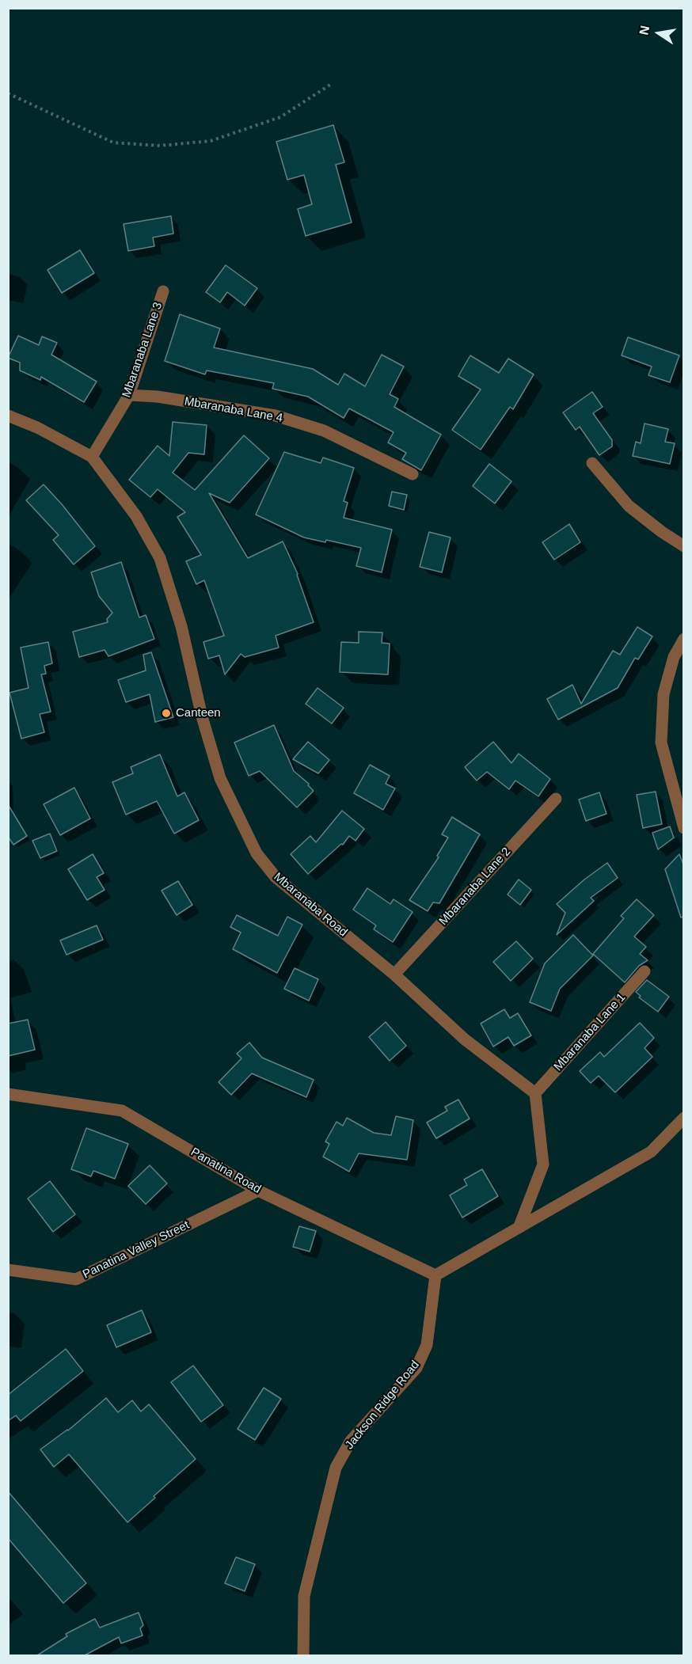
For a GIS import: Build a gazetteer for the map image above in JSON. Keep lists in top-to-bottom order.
{
  "streets": {
    "street": [
      "Mbaranaba Lane 3",
      "Mbaranaba Lane 4",
      "Mbaranaba Lane 2",
      "Mbaranaba Road",
      "Mbaranaba Lane 1",
      "Panatina Road",
      "Panatina Valley Street",
      "Jackson Ridge Road"
    ]
  },
  "crossings": [
    ["Mbaranaba Lane 3", "Mbaranaba Lane 4"],
    ["Mbaranaba Lane 3", "Mbaranaba Road"],
    ["Mbaranaba Lane 2", "Mbaranaba Road"],
    ["Mbaranaba Road", "Mbaranaba Lane 1"],
    ["Panatina Road", "Panatina Valley Street"],
    ["Panatina Road", "Jackson Ridge Road"]
  ],
  "places": ["Canteen"],
  "north": "left"
}
